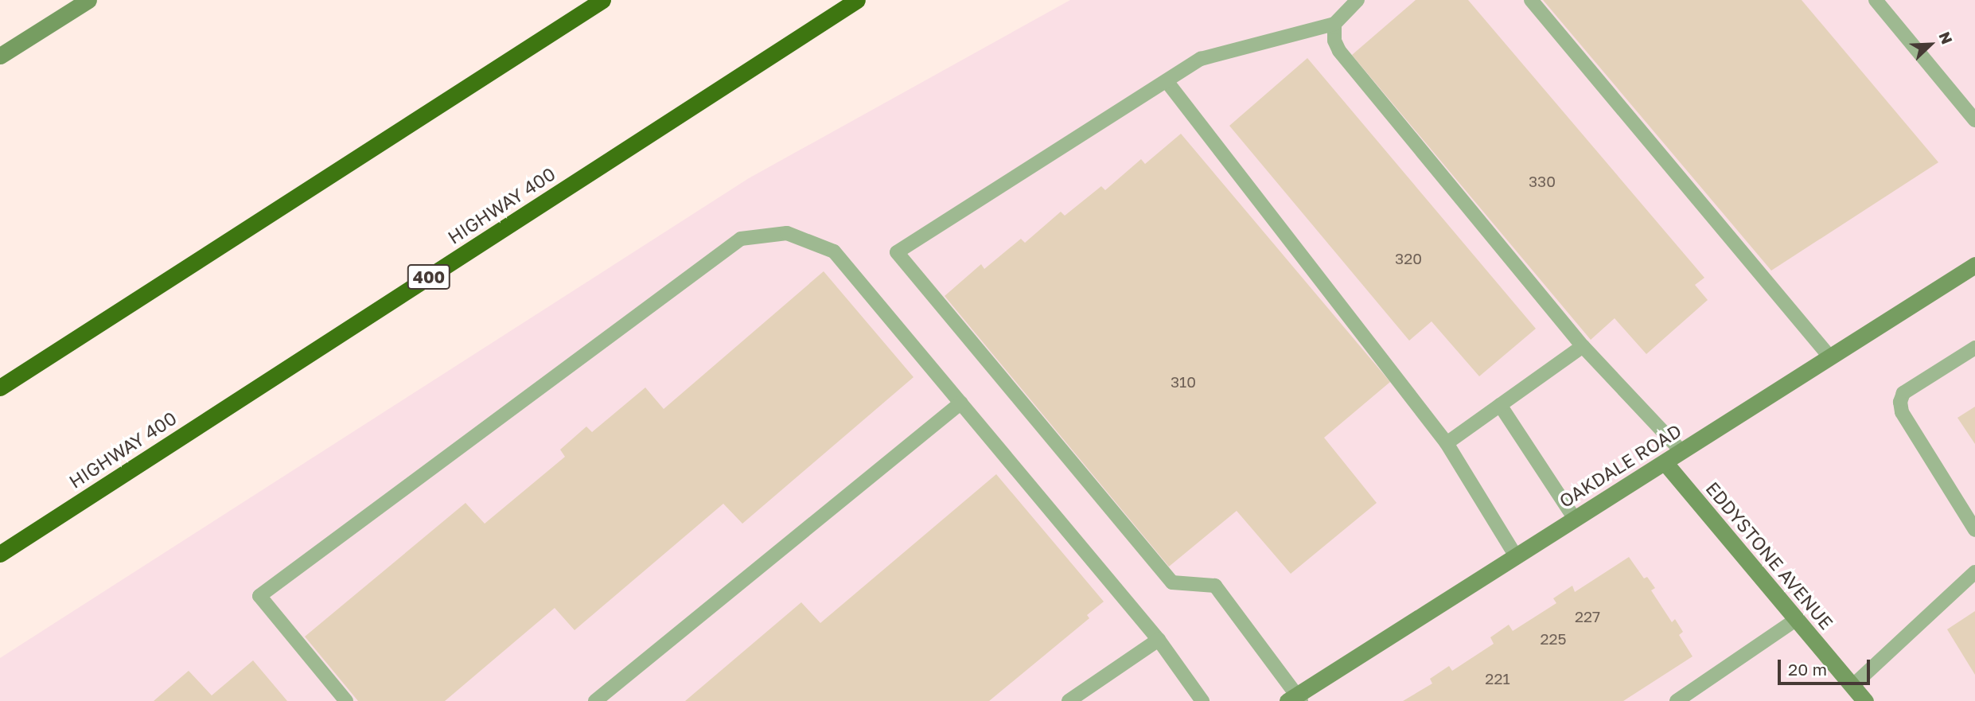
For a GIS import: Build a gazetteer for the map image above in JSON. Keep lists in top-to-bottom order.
{
  "streets": {
    "highway": ["HIGHWAY 400", "400"],
    "street": ["OAKDALE ROAD", "EDDYSTONE AVENUE"]
  },
  "crossings": [
    ["OAKDALE ROAD", "EDDYSTONE AVENUE"]
  ],
  "house_numbers": [
    "330",
    "320",
    "310",
    "227",
    "225",
    "221"
  ],
  "scale_bar": "20 m",
  "north": "top right"
}
